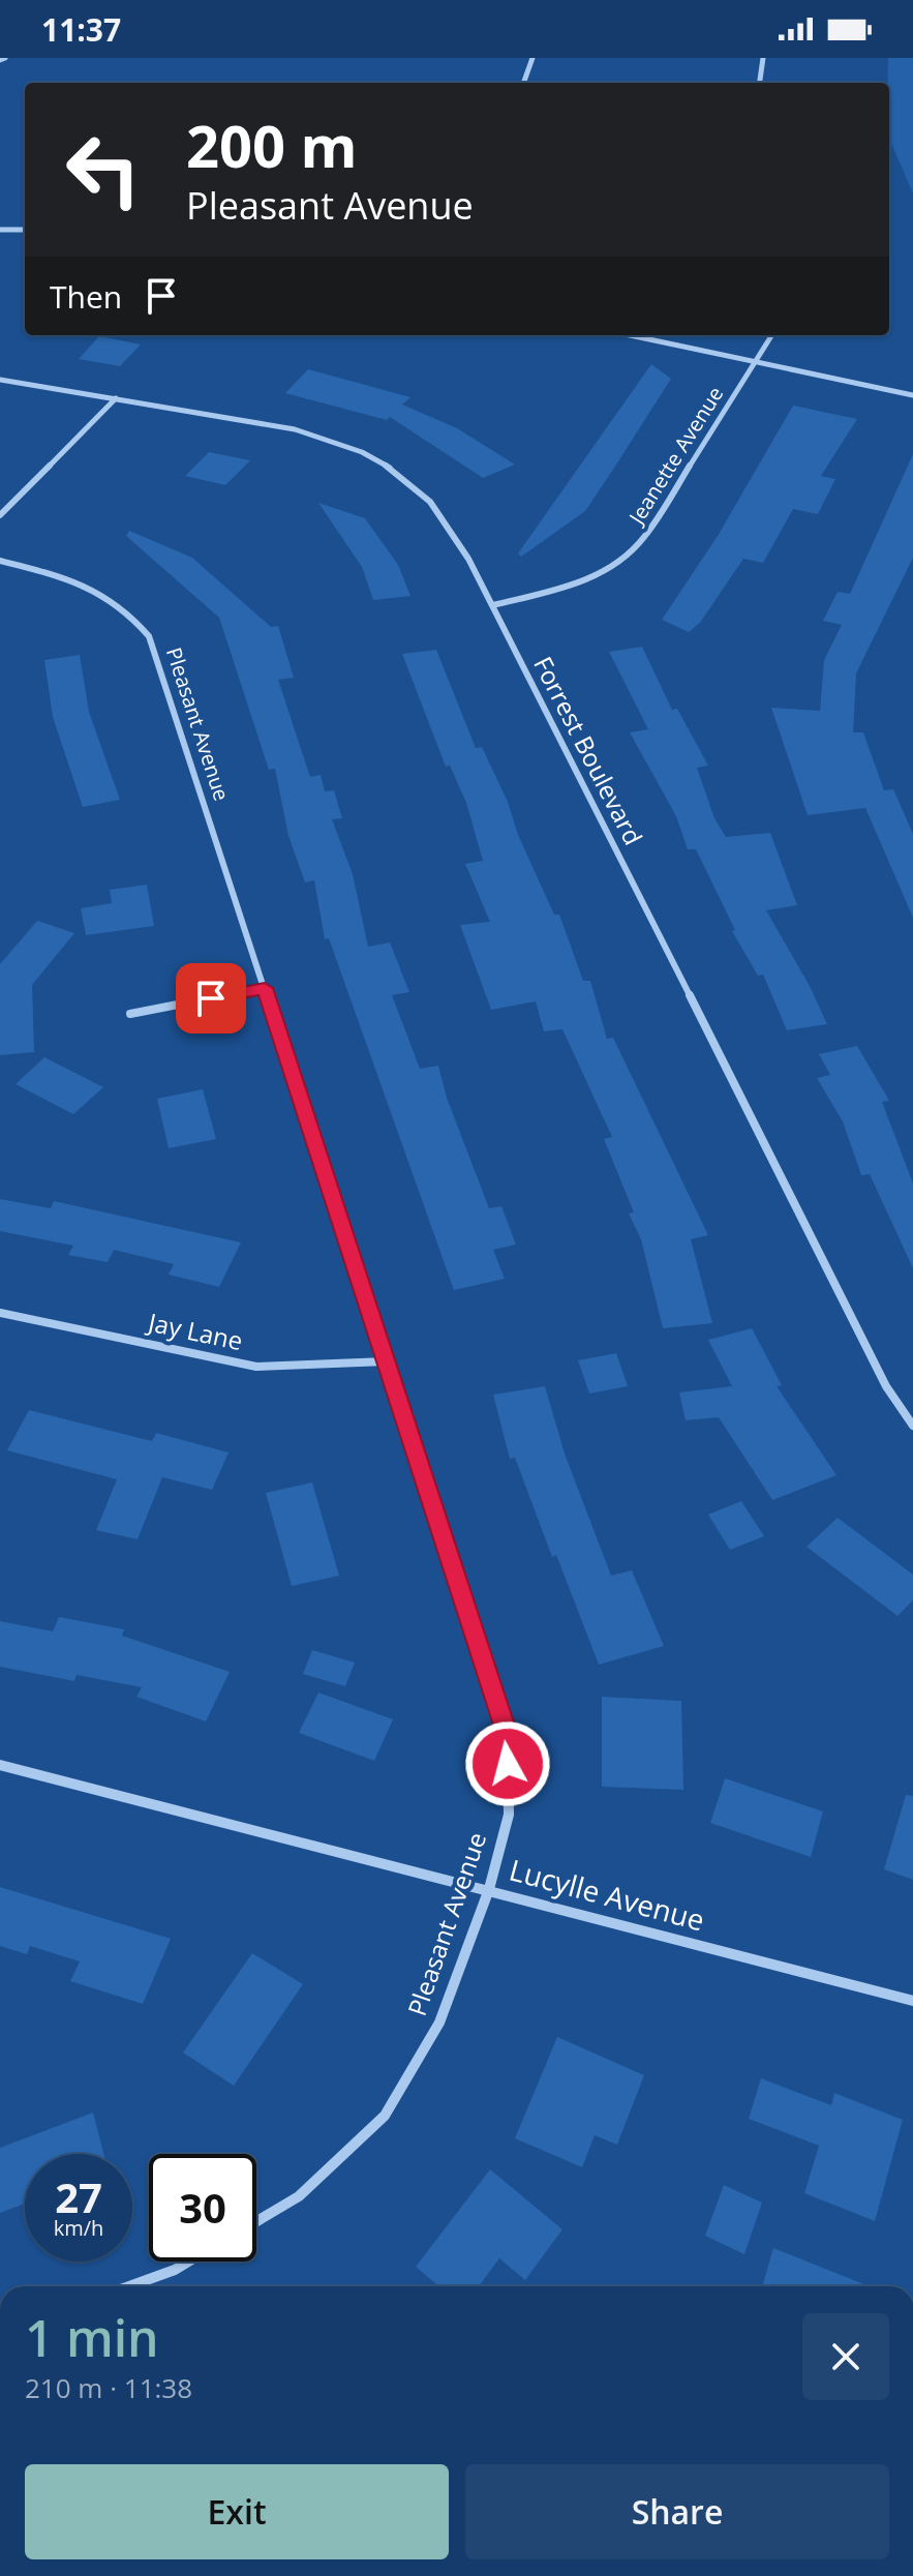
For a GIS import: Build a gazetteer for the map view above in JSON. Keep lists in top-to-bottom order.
{
  "streets": {
    "street": [
      "Jeanette Avenue",
      "Pleasant Avenue",
      "Forrest Boulevard",
      "Jay Lane",
      "Lucylle Avenue"
    ]
  },
  "crossings": [
    ["Jeanette Avenue", "Forrest Boulevard"],
    ["Pleasant Avenue", "Jay Lane"],
    ["Pleasant Avenue", "Lucylle Avenue"]
  ],
  "page": {
    "status": "11:37",
    "turn": ["200 m", "Pleasant Avenue"],
    "then": "Then",
    "speed": "27 km/h",
    "limit": "30",
    "heading": ["1 min", "210 m · 11:38"],
    "buttons": ["Exit", "Share"]
  }
}
